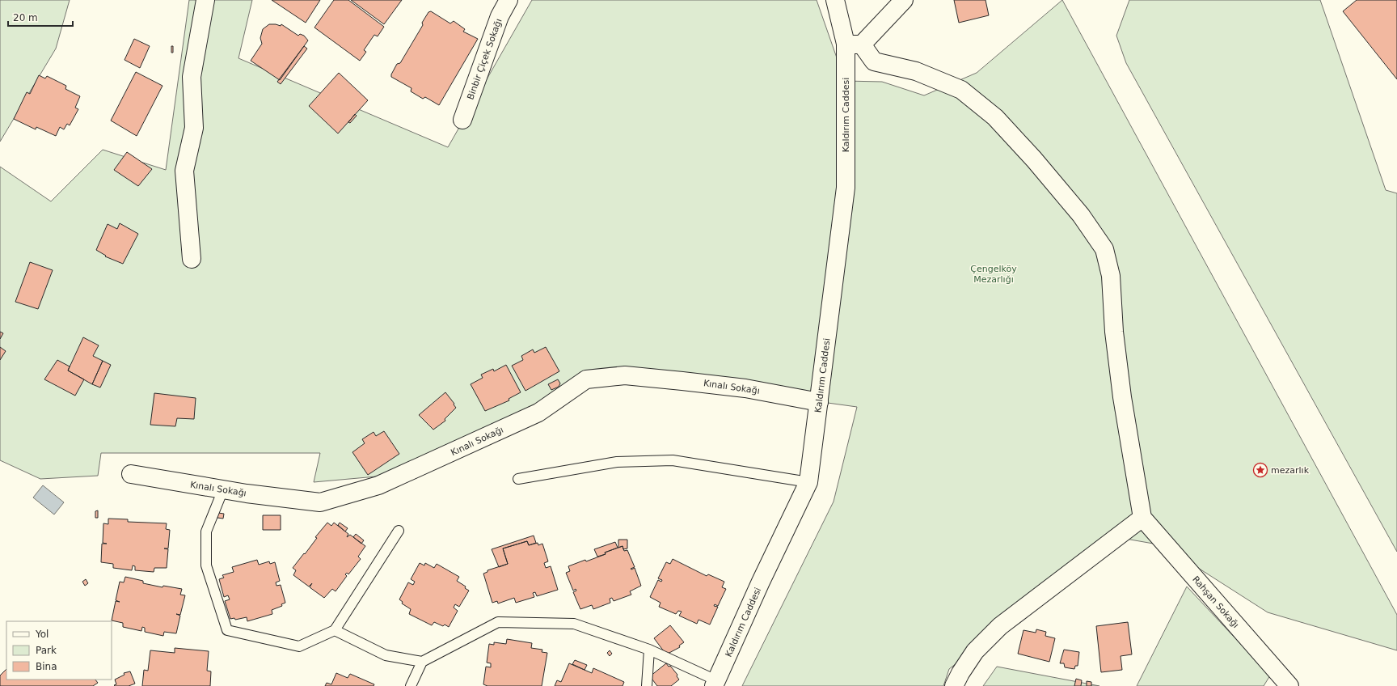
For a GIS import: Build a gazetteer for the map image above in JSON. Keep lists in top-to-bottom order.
{
  "streets": {
    "street": [
      "Binbir Çiçek Sokağı",
      "Kaldırım Caddesi",
      "Kınalı Sokağı",
      "Rahşan Sokağı"
    ]
  },
  "crossings": [
    ["Kaldırım Caddesi", "Kınalı Sokağı"]
  ],
  "parks": ["Çengelköy Mezarlığı"],
  "places": {
    "place": ["mezarlık"]
  },
  "legend": ["Yol", "Park", "Bina"],
  "scale_bar": "20 m"
}
